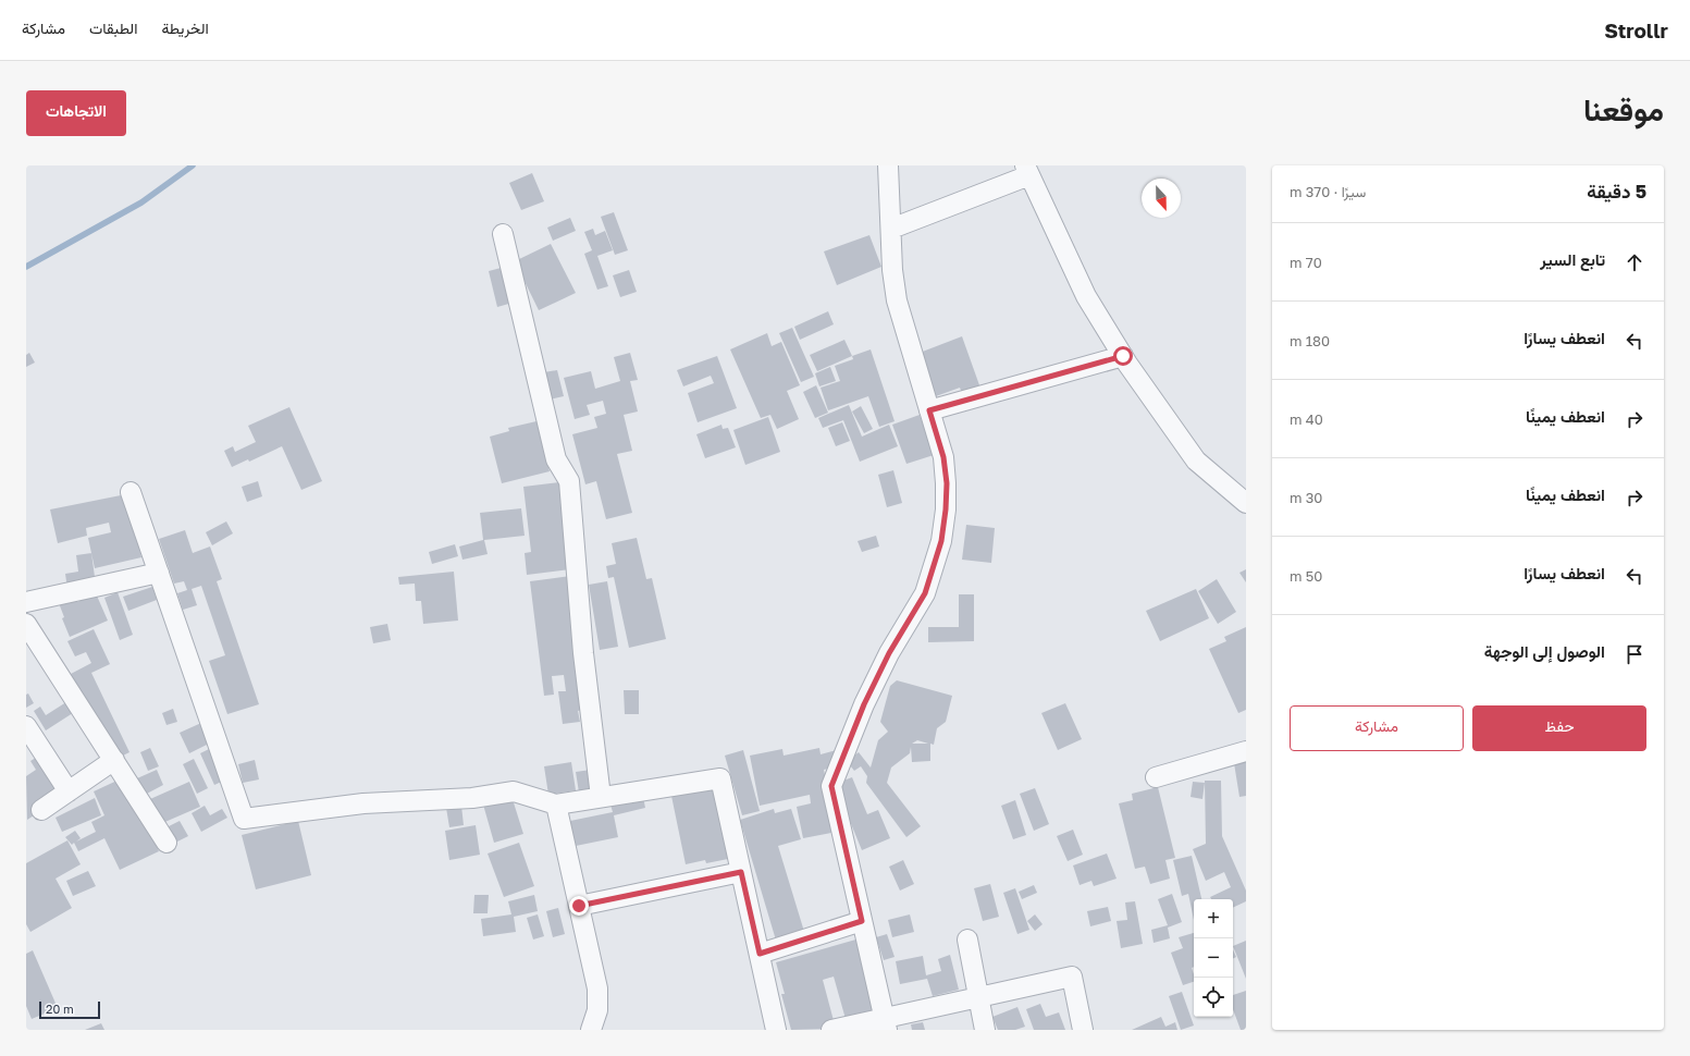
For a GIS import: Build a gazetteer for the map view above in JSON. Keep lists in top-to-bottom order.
{
  "scale_bar": "20 m",
  "north": "bottom",
  "page": {
    "header": "Strollr",
    "nav": ["الخريطة", "الطبقات", "مشاركة"],
    "title": "موقعنا",
    "buttons": [
      "الاتجاهات",
      ["حفظ", "مشاركة"]
    ],
    "heading": ["5 دقيقة", "سيرًا · 370 m"],
    "list": [
      ["تابع السير", "70 m"],
      ["انعطف يسارًا", "180 m"],
      ["انعطف يمينًا", "40 m"],
      ["انعطف يمينًا", "30 m"],
      ["انعطف يسارًا", "50 m"],
      "الوصول إلى الوجهة"
    ],
    "map_buttons": ["+", "−"],
    "scale": "20 m"
  }
}
